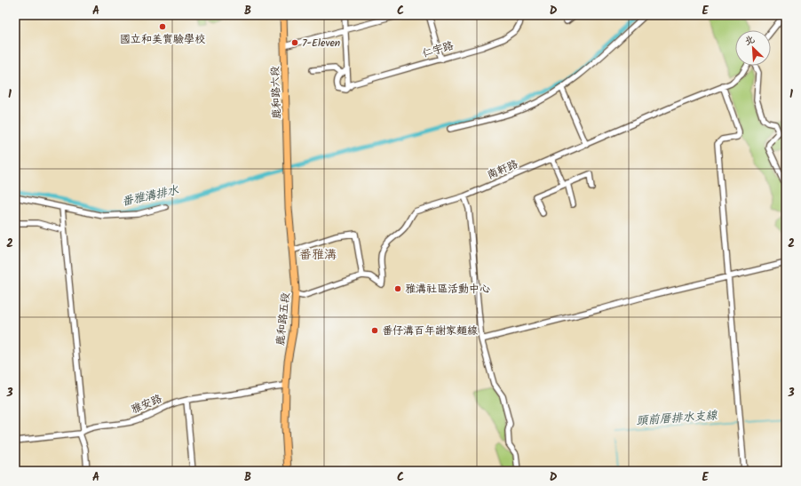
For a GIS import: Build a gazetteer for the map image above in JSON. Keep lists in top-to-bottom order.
{
  "streets": {
    "main road": ["鹿和路六段", "鹿和路五段"],
    "street": ["仁宇路", "南軒路", "雅安路"]
  },
  "crossings": [
    ["鹿和路六段", "鹿和路五段"],
    ["鹿和路五段", "雅安路"]
  ],
  "districts": ["番雅溝"],
  "water": ["番雅溝排水", "頭前厝排水支線"],
  "places": [
    "國立和美實驗學校",
    "7-Eleven",
    "雅溝社區活動中心",
    "番仔溝百年謝家麵線"
  ],
  "north": "top left",
  "grid": {
    "columns": [
      "A",
      "B",
      "C",
      "D",
      "E"
    ],
    "rows": ["1", "2", "3"]
  }
}
